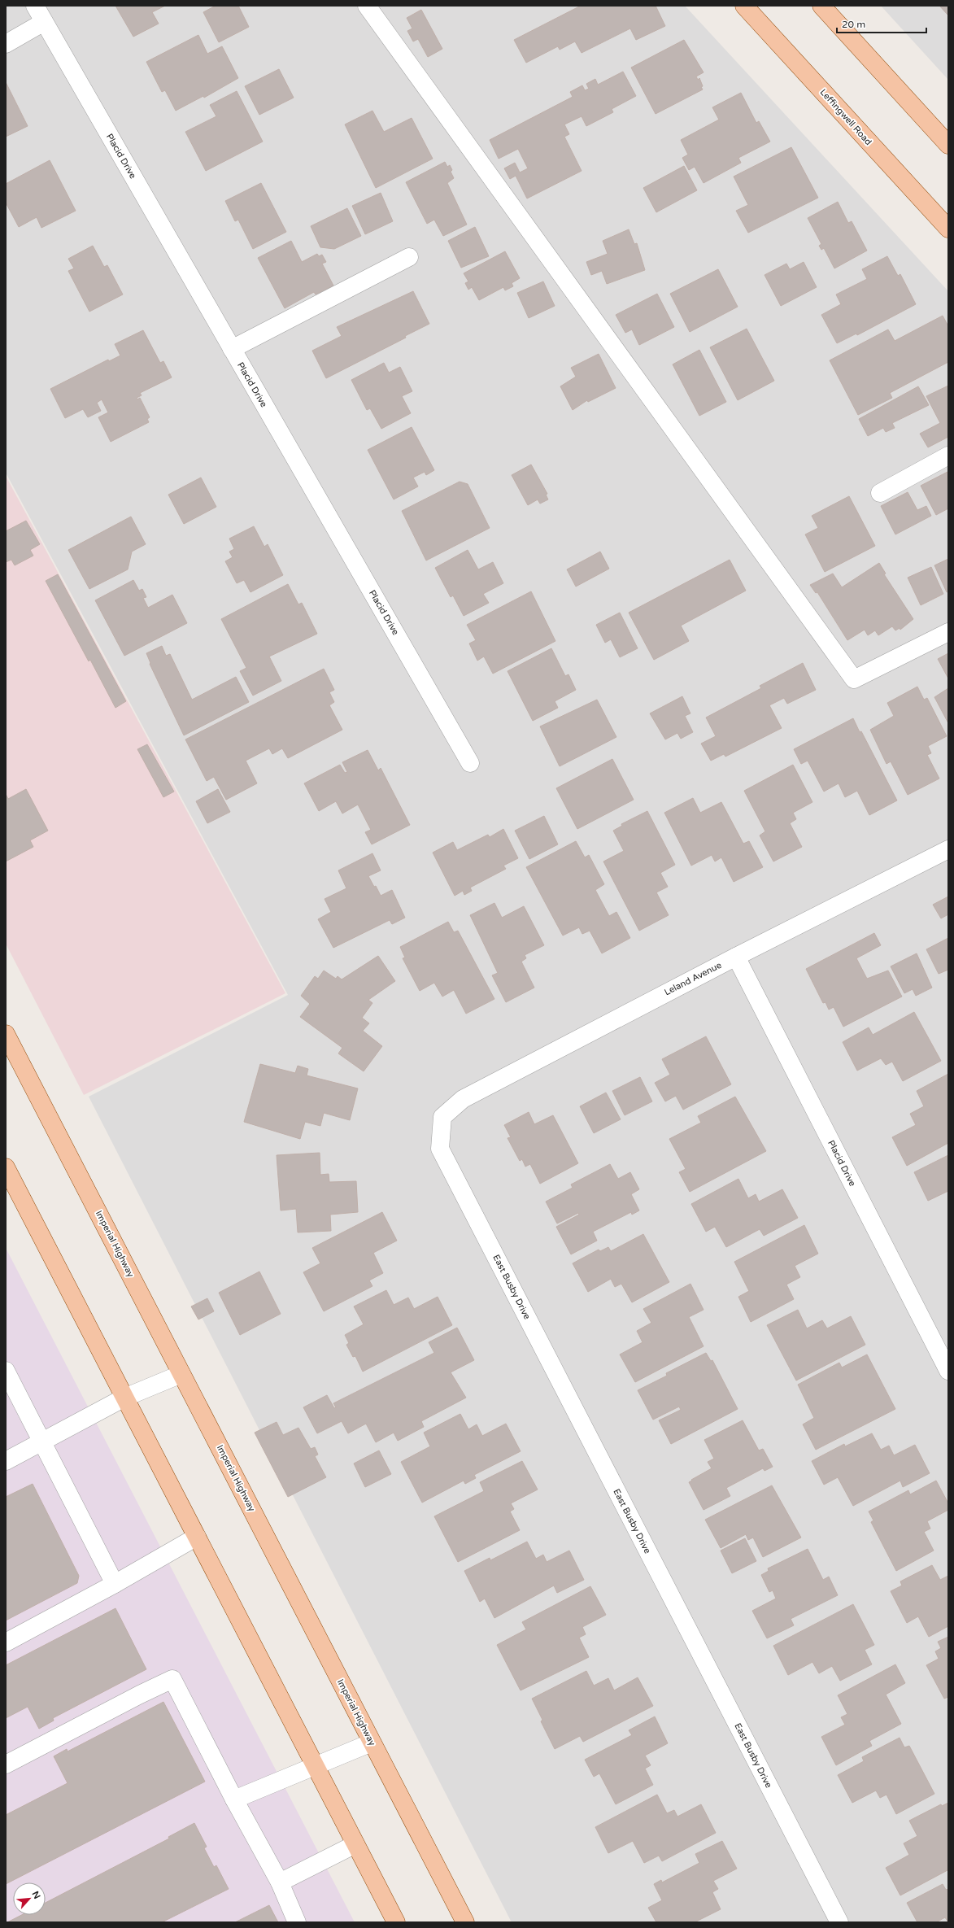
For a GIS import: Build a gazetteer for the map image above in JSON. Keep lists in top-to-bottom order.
{
  "streets": {
    "main road": ["Leffingwell Road", "Imperial Highway"],
    "street": ["Placid Drive", "Leland Avenue", "East Busby Drive"]
  },
  "crossings": [
    ["Placid Drive", "Leland Avenue"],
    ["Leland Avenue", "East Busby Drive"]
  ],
  "scale_bar": "20 m",
  "north": "top right"
}
